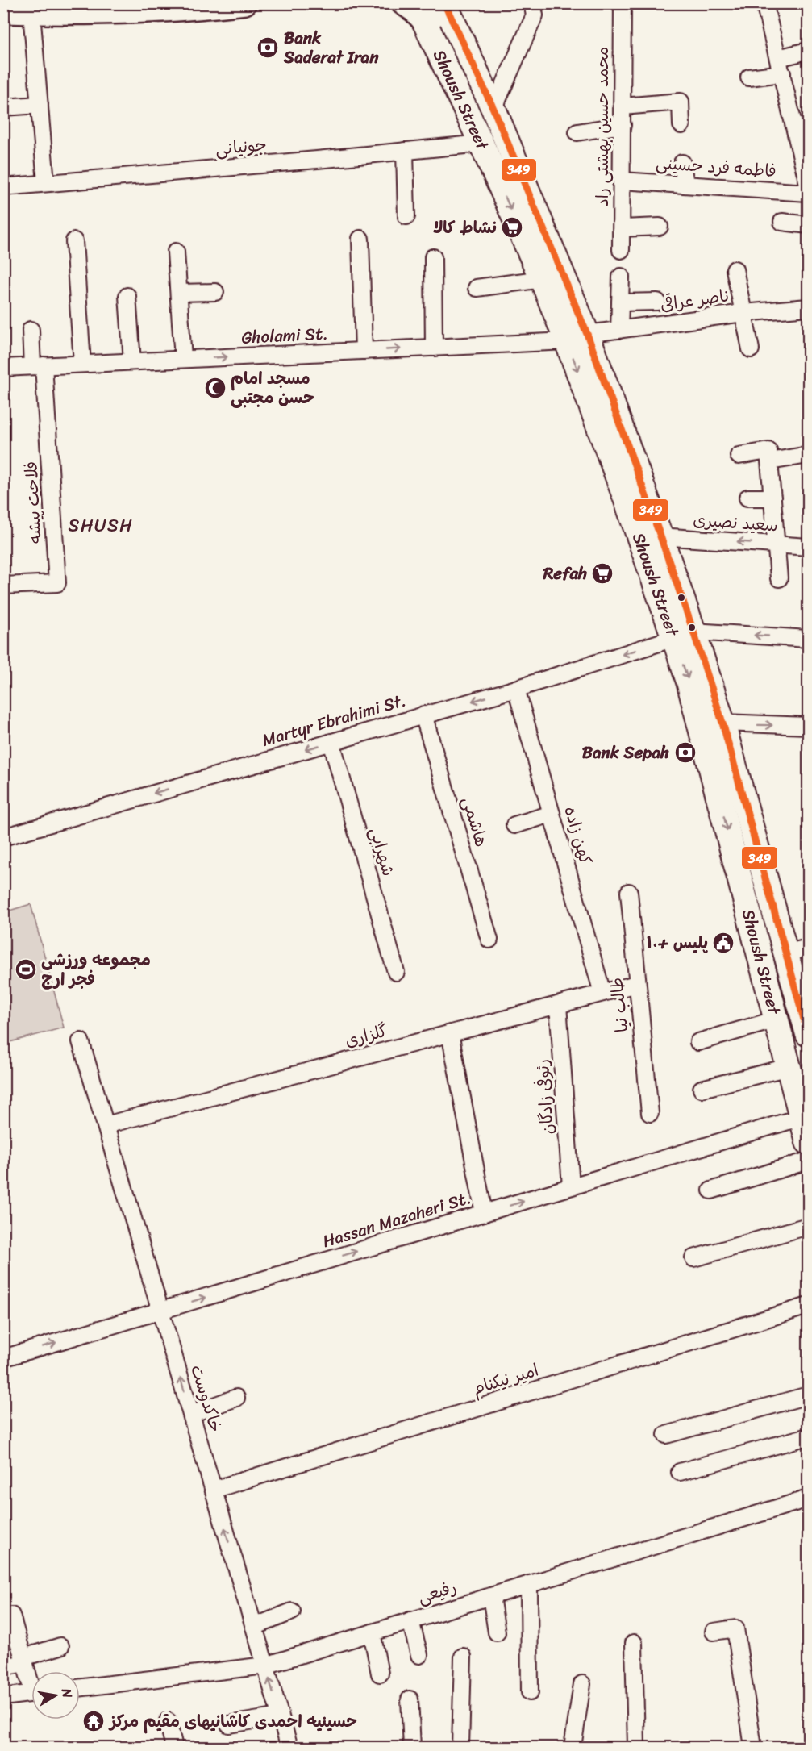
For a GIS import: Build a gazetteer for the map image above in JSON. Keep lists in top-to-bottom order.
{
  "streets": {
    "main road": ["Shoush Street"],
    "street": [
      "محمد حسین بهشتی راد",
      "جونیانی",
      "فاطمه فرد حسینی",
      "ناصر عراقی",
      "Gholami St.",
      "فلاحت پیشه",
      "سعید نصیری",
      "Martyr Ebrahimi St.",
      "هاشمی",
      "کهن زاده",
      "شهرابی",
      "طالب نیا",
      "گلزاری",
      "رئوفی زادگان",
      "Hassan Mazaheri St.",
      "امیر نیکنام",
      "خاکدوست",
      "رفیعی"
    ]
  },
  "crossings": [
    ["Shoush Street", "جونیانی"],
    ["Shoush Street", "ناصر عراقی"],
    ["Shoush Street", "Gholami St."],
    ["Shoush Street", "سعید نصیری"],
    ["Shoush Street", "Martyr Ebrahimi St."],
    ["Shoush Street", "Hassan Mazaheri St."],
    ["محمد حسین بهشتی راد", "فاطمه فرد حسینی"],
    ["ناصر عراقی", "Gholami St."],
    ["Gholami St.", "فلاحت پیشه"],
    ["Martyr Ebrahimi St.", "هاشمی"],
    ["Martyr Ebrahimi St.", "کهن زاده"],
    ["Martyr Ebrahimi St.", "شهرابی"],
    ["کهن زاده", "گلزاری"],
    ["طالب نیا", "گلزاری"],
    ["گلزاری", "رئوفی زادگان"],
    ["گلزاری", "خاکدوست"],
    ["رئوفی زادگان", "Hassan Mazaheri St."],
    ["Hassan Mazaheri St.", "خاکدوست"],
    ["امیر نیکنام", "خاکدوست"],
    ["خاکدوست", "رفیعی"]
  ],
  "one_way": [
    "Gholami St.",
    "Martyr Ebrahimi St.",
    "Hassan Mazaheri St.",
    "خاکدوست"
  ],
  "districts": ["SHUSH"],
  "places": {
    "bank": ["Bank Saderat Iran", "Bank Sepah"],
    "supermarket": ["نشاط کالا", "Refah"],
    "mosque": ["مسجد امام حسن مجتبی"],
    "public building": ["پلیس +۱۰"],
    "sports": ["مجموعه ورزشی فجر ارج"],
    "temple": ["حسینیه احمدی کاشانیهای مقیم مرکز"]
  },
  "lines": ["transit line 349"],
  "north": "right"
}
